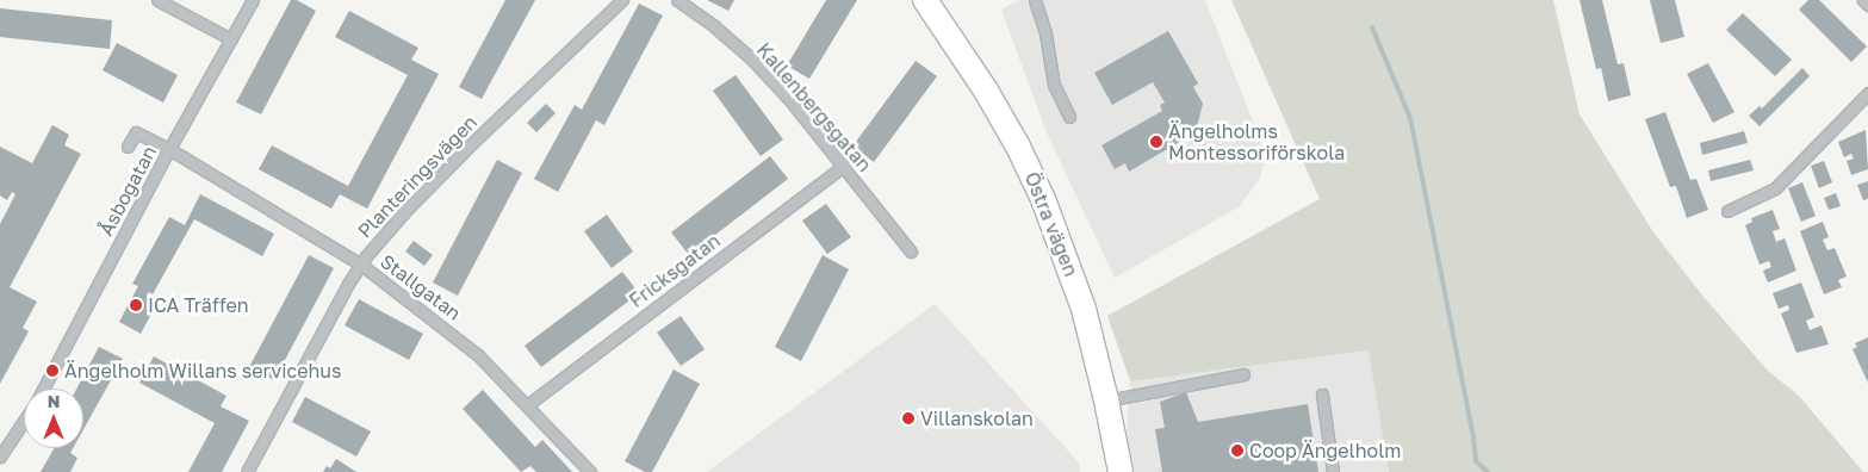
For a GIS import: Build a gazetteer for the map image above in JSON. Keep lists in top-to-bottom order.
{
  "streets": {
    "main road": ["Östra vägen"],
    "street": [
      "Kallenbergsgatan",
      "Planteringsvägen",
      "Åsbogatan",
      "Fricksgatan",
      "Stallgatan"
    ]
  },
  "crossings": [
    ["Kallenbergsgatan", "Fricksgatan"],
    ["Planteringsvägen", "Stallgatan"],
    ["Åsbogatan", "Stallgatan"],
    ["Fricksgatan", "Stallgatan"]
  ],
  "places": [
    "Ängelholms Montessoriförskola",
    "ICA Träffen",
    "Ängelholm Willans servicehus",
    "Villanskolan",
    "Coop Ängelholm"
  ],
  "north": "top"
}
